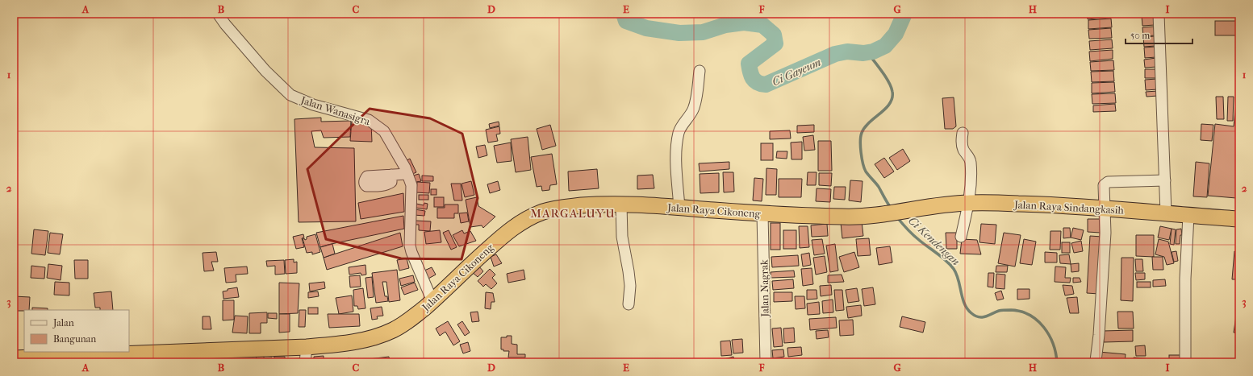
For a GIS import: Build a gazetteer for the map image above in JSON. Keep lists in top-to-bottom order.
{
  "streets": {
    "highway": ["Jalan Raya Sindangkasih", "Jalan Raya Cikoneng"],
    "street": ["Jalan Wanasigra", "Jalan Nagrak"]
  },
  "crossings": [
    ["Jalan Wanasigra", "Jalan Raya Cikoneng"],
    ["Jalan Raya Sindangkasih", "Jalan Raya Cikoneng"],
    ["Jalan Raya Cikoneng", "Jalan Nagrak"]
  ],
  "districts": ["MARGALUYU"],
  "water": ["Ci Gayeum", "Ci Kendengan"],
  "legend": ["Jalan", "Bangunan"],
  "scale_bar": "50 m",
  "grid": {
    "columns": [
      "A",
      "B",
      "C",
      "D",
      "E",
      "F",
      "G",
      "H",
      "I"
    ],
    "rows": ["1", "2", "3"]
  }
}
